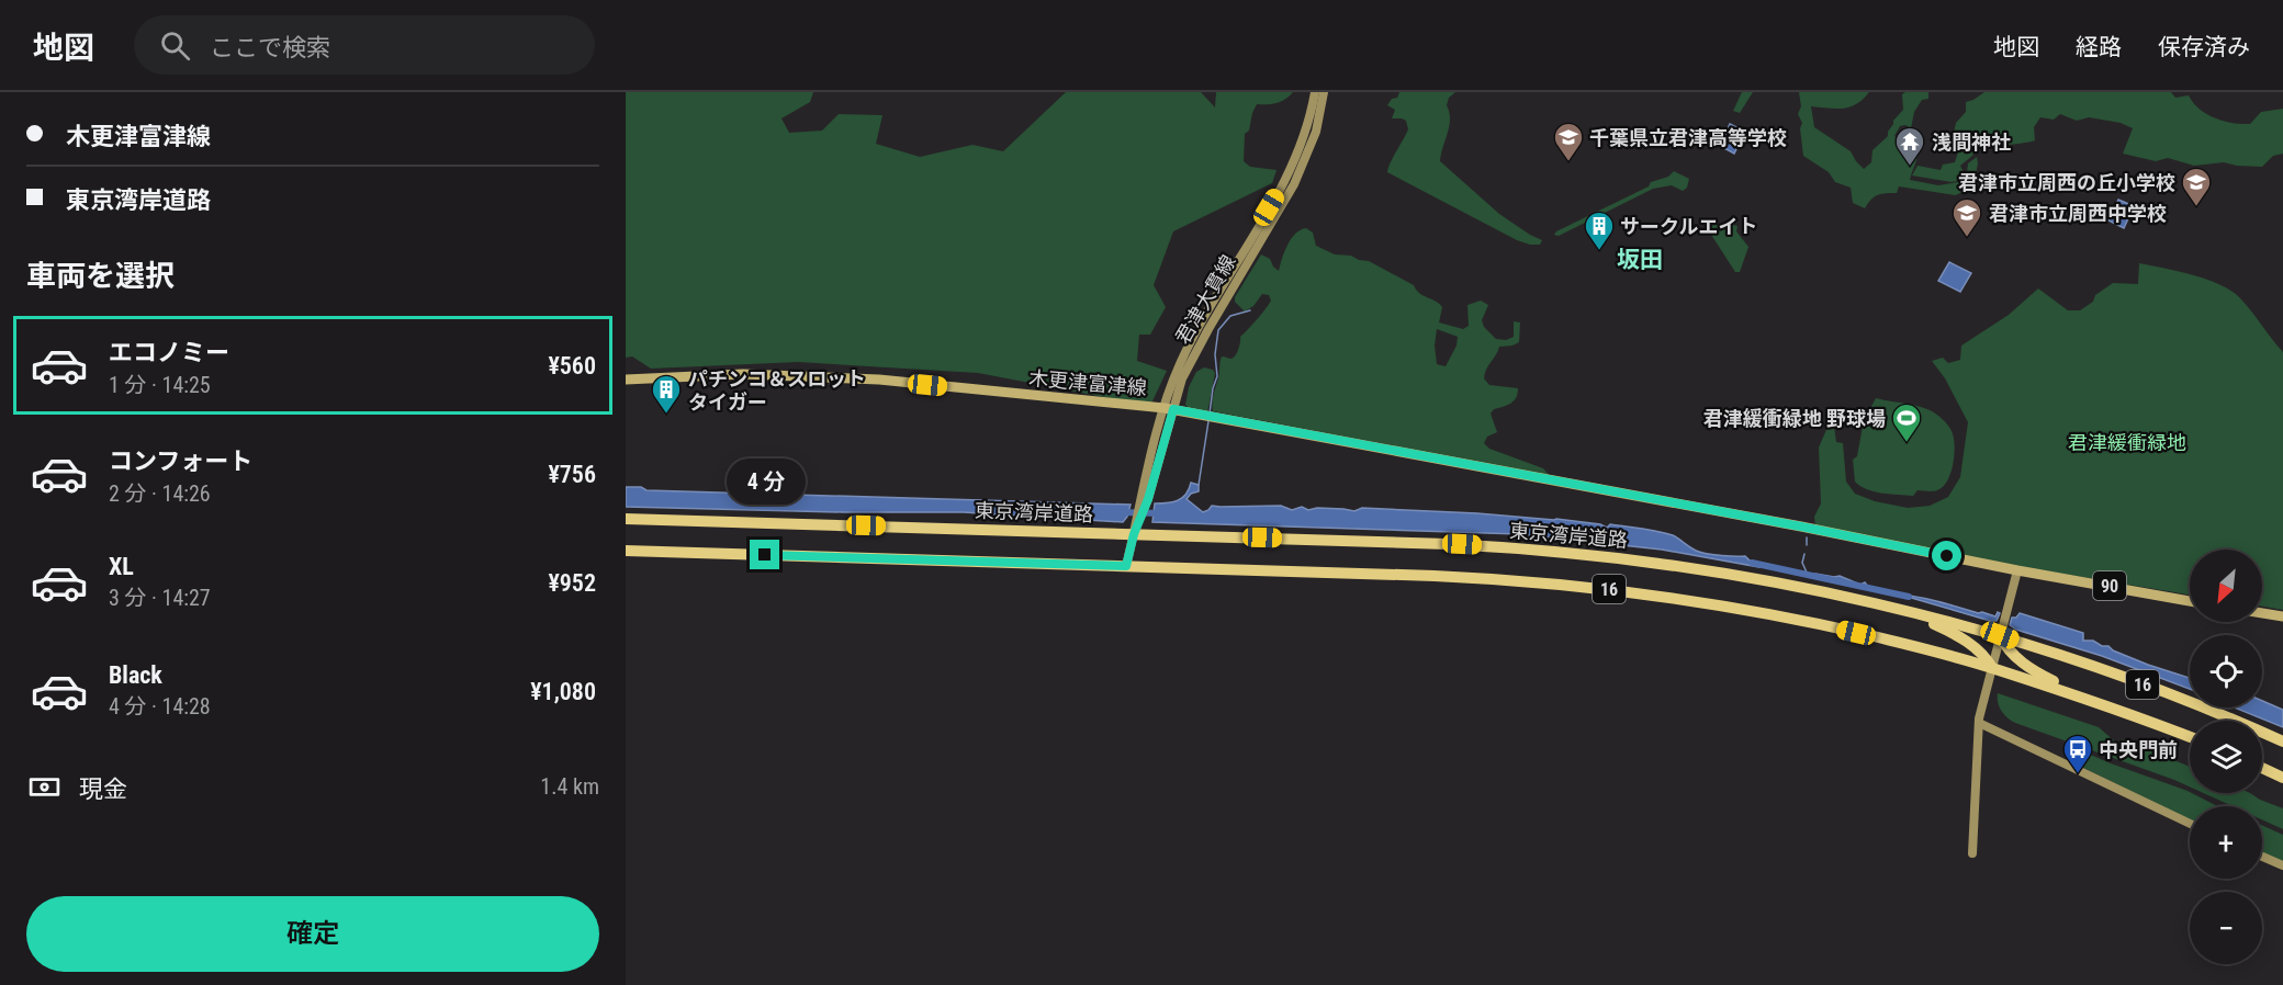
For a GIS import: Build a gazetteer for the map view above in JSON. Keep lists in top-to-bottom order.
{
  "streets": {
    "highway": ["東京湾岸道路", "16"],
    "main road": ["君津大貫線", "木更津富津線", "90"]
  },
  "crossings": [
    ["君津大貫線", "木更津富津線"],
    ["君津大貫線", "東京湾岸道路"],
    ["君津大貫線", "16"]
  ],
  "districts": ["坂田"],
  "parks": ["君津緩衝緑地"],
  "places": {
    "school or university": ["千葉県立君津高等学校", "君津市立周西の丘小学校", "君津市立周西中学校"],
    "temple": ["浅間神社"],
    "building": ["サークルエイト", "パチンコ＆スロット タイガー"],
    "sports": ["君津緩衝緑地 野球場"],
    "bus stop": ["中央門前"]
  },
  "north": "bottom left",
  "page": {
    "header": "地図",
    "search": "ここで検索",
    "nav": ["地図", "経路", "保存済み"],
    "banner": ["木更津富津線", "東京湾岸道路"],
    "heading": "車両を選択",
    "list": [
      {
        "name": "エコノミー",
        "note": "1 分 · 14:25",
        "value": "¥560"
      },
      {
        "name": "コンフォート",
        "note": "2 分 · 14:26",
        "value": "¥756"
      },
      {
        "name": "XL",
        "note": "3 分 · 14:27",
        "value": "¥952"
      },
      {
        "name": "Black",
        "note": "4 分 · 14:28",
        "value": "¥1,080"
      }
    ],
    "bubble": "4 分",
    "map_buttons": ["+", "−"],
    "pay": ["現金", "1.4 km"],
    "buttons": "確定"
  }
}
